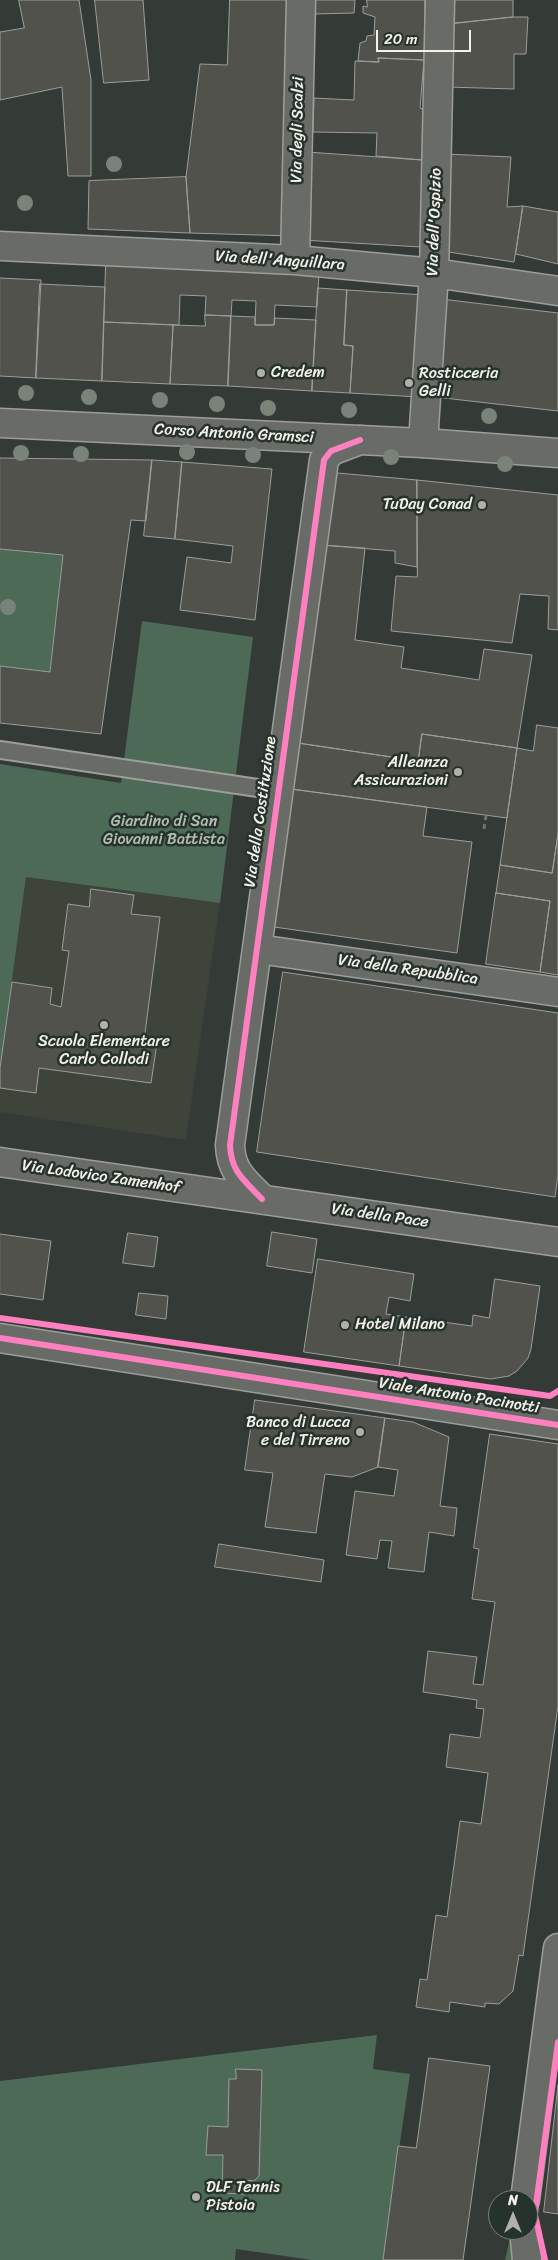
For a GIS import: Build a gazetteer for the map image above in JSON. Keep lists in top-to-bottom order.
{
  "streets": {
    "street": [
      "Via degli Scalzi",
      "Via dell'Ospizio",
      "Via dell'Anguillara",
      "Corso Antonio Gramsci",
      "Via della Costituzione",
      "Via della Repubblica",
      "Via Lodovico Zamenhof",
      "Via della Pace",
      "Viale Antonio Pacinotti"
    ]
  },
  "crossings": [
    ["Via degli Scalzi", "Via dell'Anguillara"],
    ["Via dell'Ospizio", "Via dell'Anguillara"],
    ["Via dell'Ospizio", "Corso Antonio Gramsci"],
    ["Corso Antonio Gramsci", "Via della Costituzione"],
    ["Via della Costituzione", "Via della Repubblica"],
    ["Via della Costituzione", "Via della Pace"],
    ["Via Lodovico Zamenhof", "Via della Pace"]
  ],
  "parks": ["Giardino di San Giovanni Battista"],
  "places": [
    "Credem",
    "Rosticceria Gelli",
    "TuDay Conad",
    "Alleanza Assicurazioni",
    "Scuola Elementare Carlo Collodi",
    "Hotel Milano",
    "Banco di Lucca e del Tirreno",
    "DLF Tennis Pistoia"
  ],
  "scale_bar": "20 m",
  "north": "top"
}
